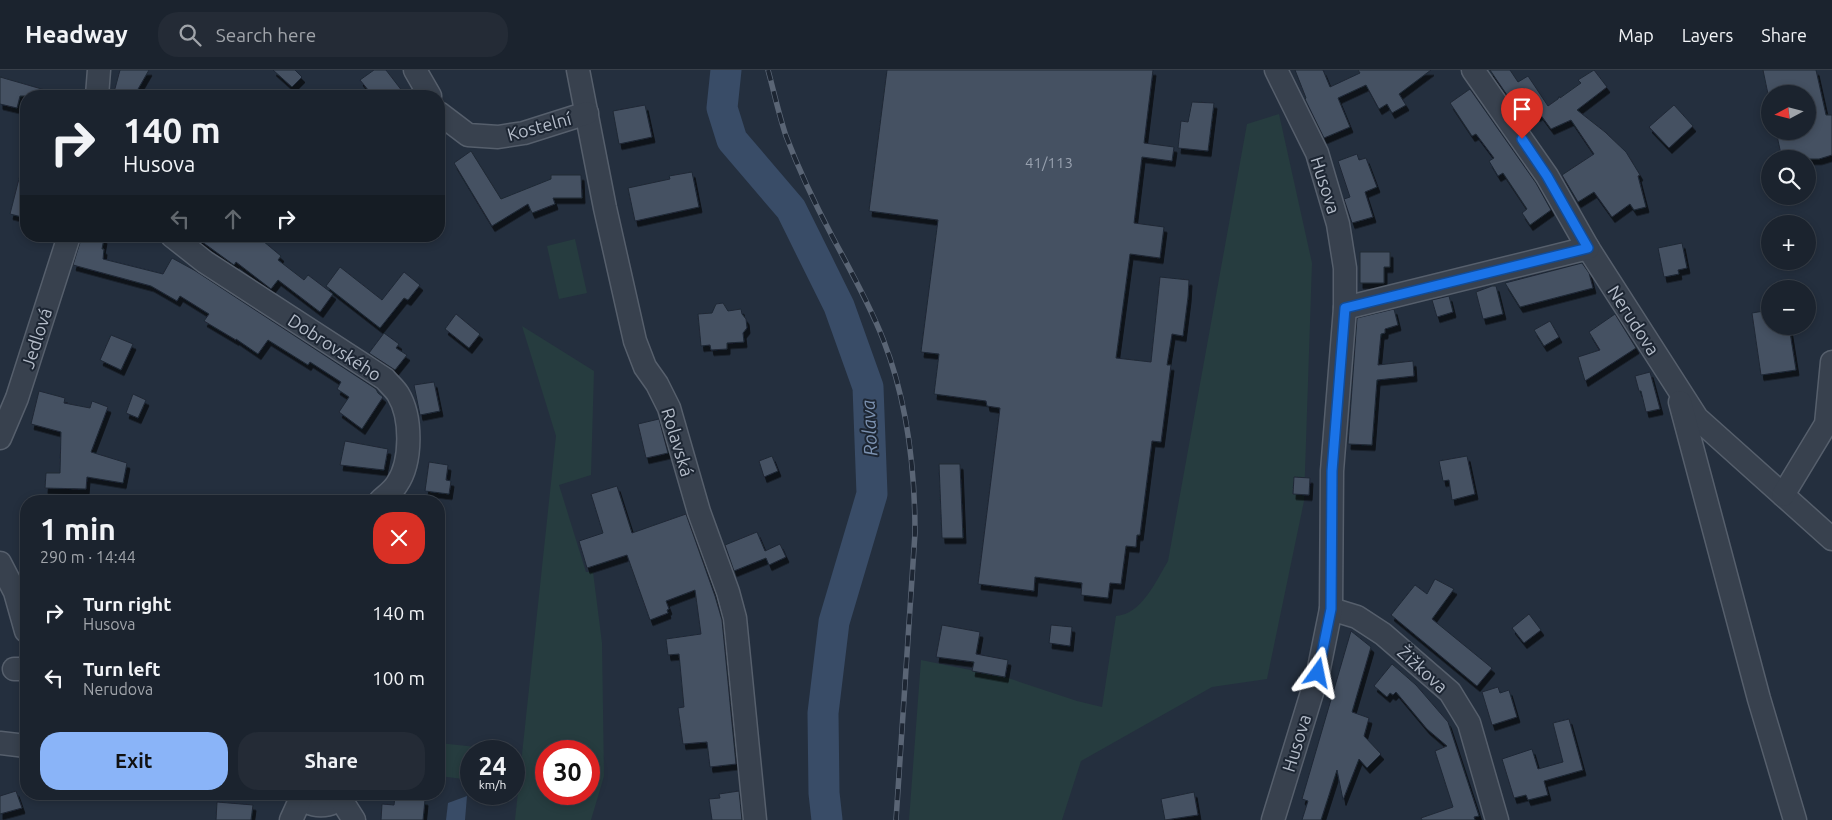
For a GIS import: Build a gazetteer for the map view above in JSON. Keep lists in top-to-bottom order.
{
  "streets": {
    "street": [
      "Kostelní",
      "Husova",
      "Nerudova",
      "Jedlová",
      "Dobrovského",
      "Rolavská",
      "Žižkova"
    ]
  },
  "crossings": [
    ["Kostelní", "Rolavská"],
    ["Husova", "Žižkova"]
  ],
  "water": ["Rolava"],
  "house_numbers": ["41/113"],
  "north": "left",
  "page": {
    "header": "Headway",
    "search": "Search here",
    "nav": ["Map", "Layers", "Share"],
    "map_buttons": ["+", "−"],
    "turn": ["140 m", "Husova"],
    "heading": ["1 min", "290 m · 14:44"],
    "list": [
      {
        "name": "Turn right",
        "note": "Husova",
        "value": "140 m"
      },
      {
        "name": "Turn left",
        "note": "Nerudova",
        "value": "100 m"
      }
    ],
    "buttons": ["Exit", "Share"],
    "speed": "24 km/h",
    "limit": "30"
  }
}
